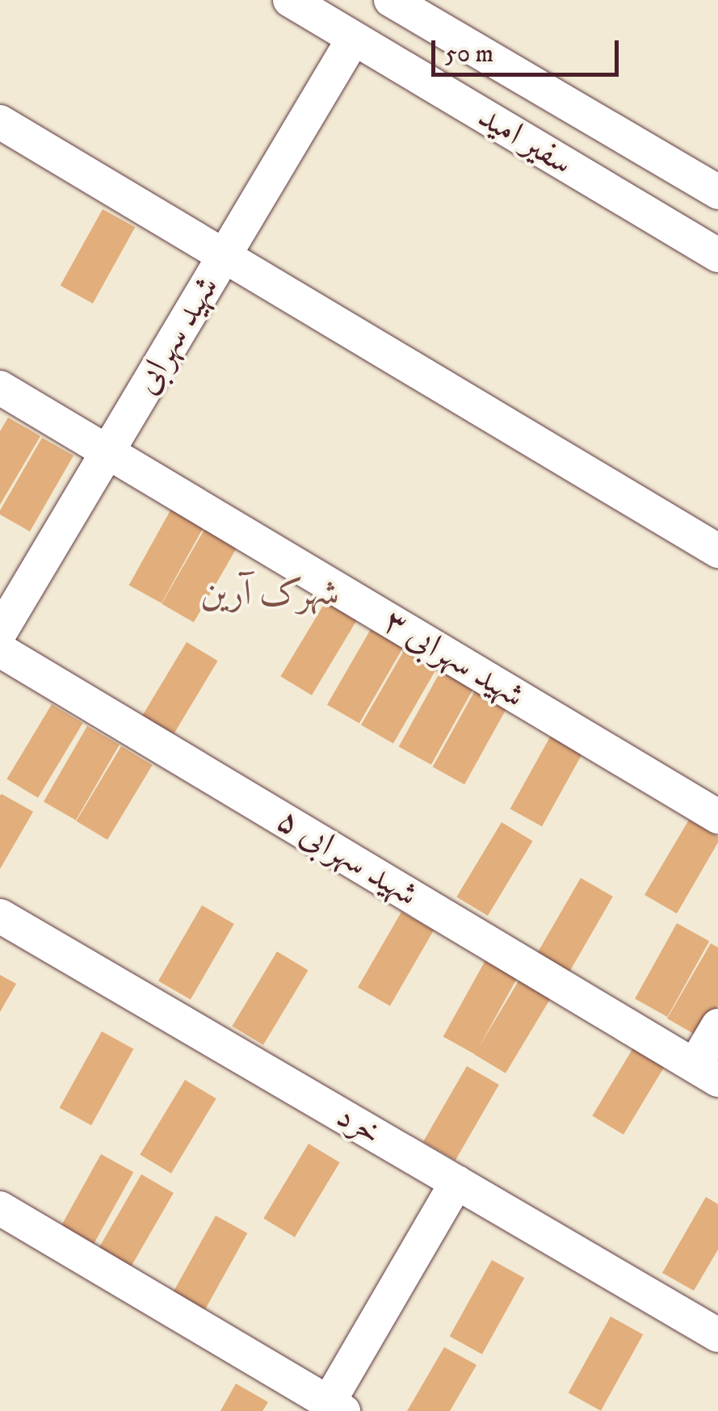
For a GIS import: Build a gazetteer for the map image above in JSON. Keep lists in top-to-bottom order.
{
  "streets": {
    "street": [
      "سفیر امید",
      "شهید سهرابی",
      "شهید سهرابی ۳",
      "شهید سهرابی ۵",
      "خرد"
    ]
  },
  "crossings": [
    ["سفیر امید", "شهید سهرابی"],
    ["شهید سهرابی", "شهید سهرابی ۳"]
  ],
  "districts": ["شهرک آرین"],
  "scale_bar": "50 m"
}
